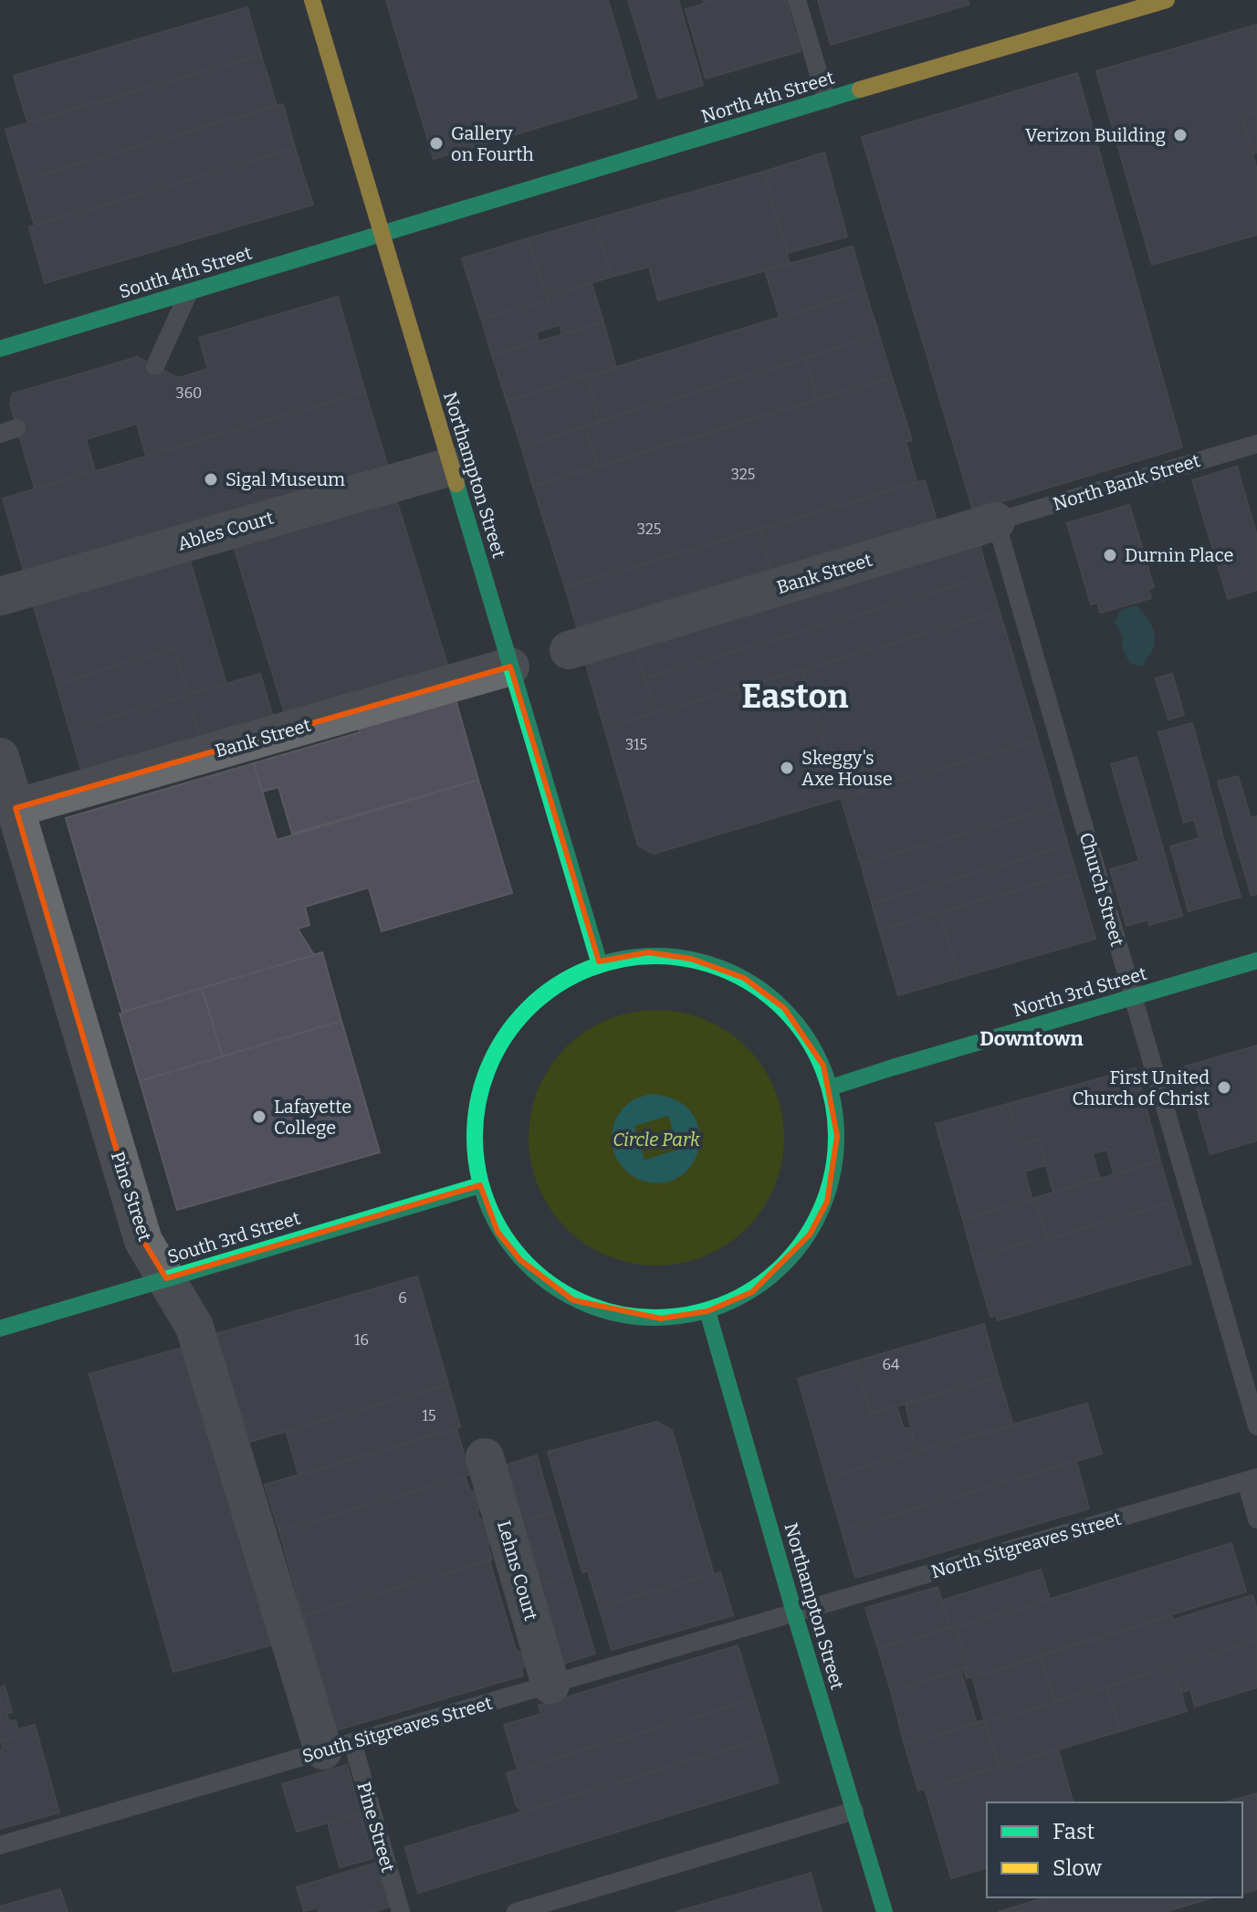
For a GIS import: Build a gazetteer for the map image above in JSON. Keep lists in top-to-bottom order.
{
  "streets": {
    "main road": [
      "North 4th Street",
      "South 4th Street",
      "Northampton Street",
      "North 3rd Street",
      "South 3rd Street"
    ],
    "street": [
      "Ables Court",
      "Bank Street",
      "Pine Street",
      "Lehns Court"
    ],
    "lane": [
      "North Bank Street",
      "Church Street",
      "North Sitgreaves Street",
      "South Sitgreaves Street"
    ]
  },
  "crossings": [
    ["North 4th Street", "South 4th Street"],
    ["North 4th Street", "Northampton Street"],
    ["South 4th Street", "Northampton Street"],
    ["Northampton Street", "Ables Court"],
    ["Northampton Street", "Bank Street"],
    ["Northampton Street", "North Sitgreaves Street"],
    ["Northampton Street", "South Sitgreaves Street"],
    ["North Bank Street", "Bank Street"],
    ["North Bank Street", "Church Street"],
    ["Bank Street", "Church Street"],
    ["Bank Street", "Pine Street"],
    ["Church Street", "North 3rd Street"],
    ["Pine Street", "South 3rd Street"],
    ["Pine Street", "South Sitgreaves Street"],
    ["North Sitgreaves Street", "South Sitgreaves Street"],
    ["Lehns Court", "South Sitgreaves Street"]
  ],
  "districts": ["Easton", "Downtown"],
  "parks": ["Circle Park"],
  "places": [
    "Verizon Building",
    "Gallery on Fourth",
    "Sigal Museum",
    "Durnin Place",
    "Skeggy's Axe House",
    "First United Church of Christ",
    "Lafayette College"
  ],
  "house_numbers": [
    "360",
    "325",
    "325",
    "315",
    "6",
    "16",
    "64",
    "15"
  ],
  "legend": ["Fast", "Slow"]
}
